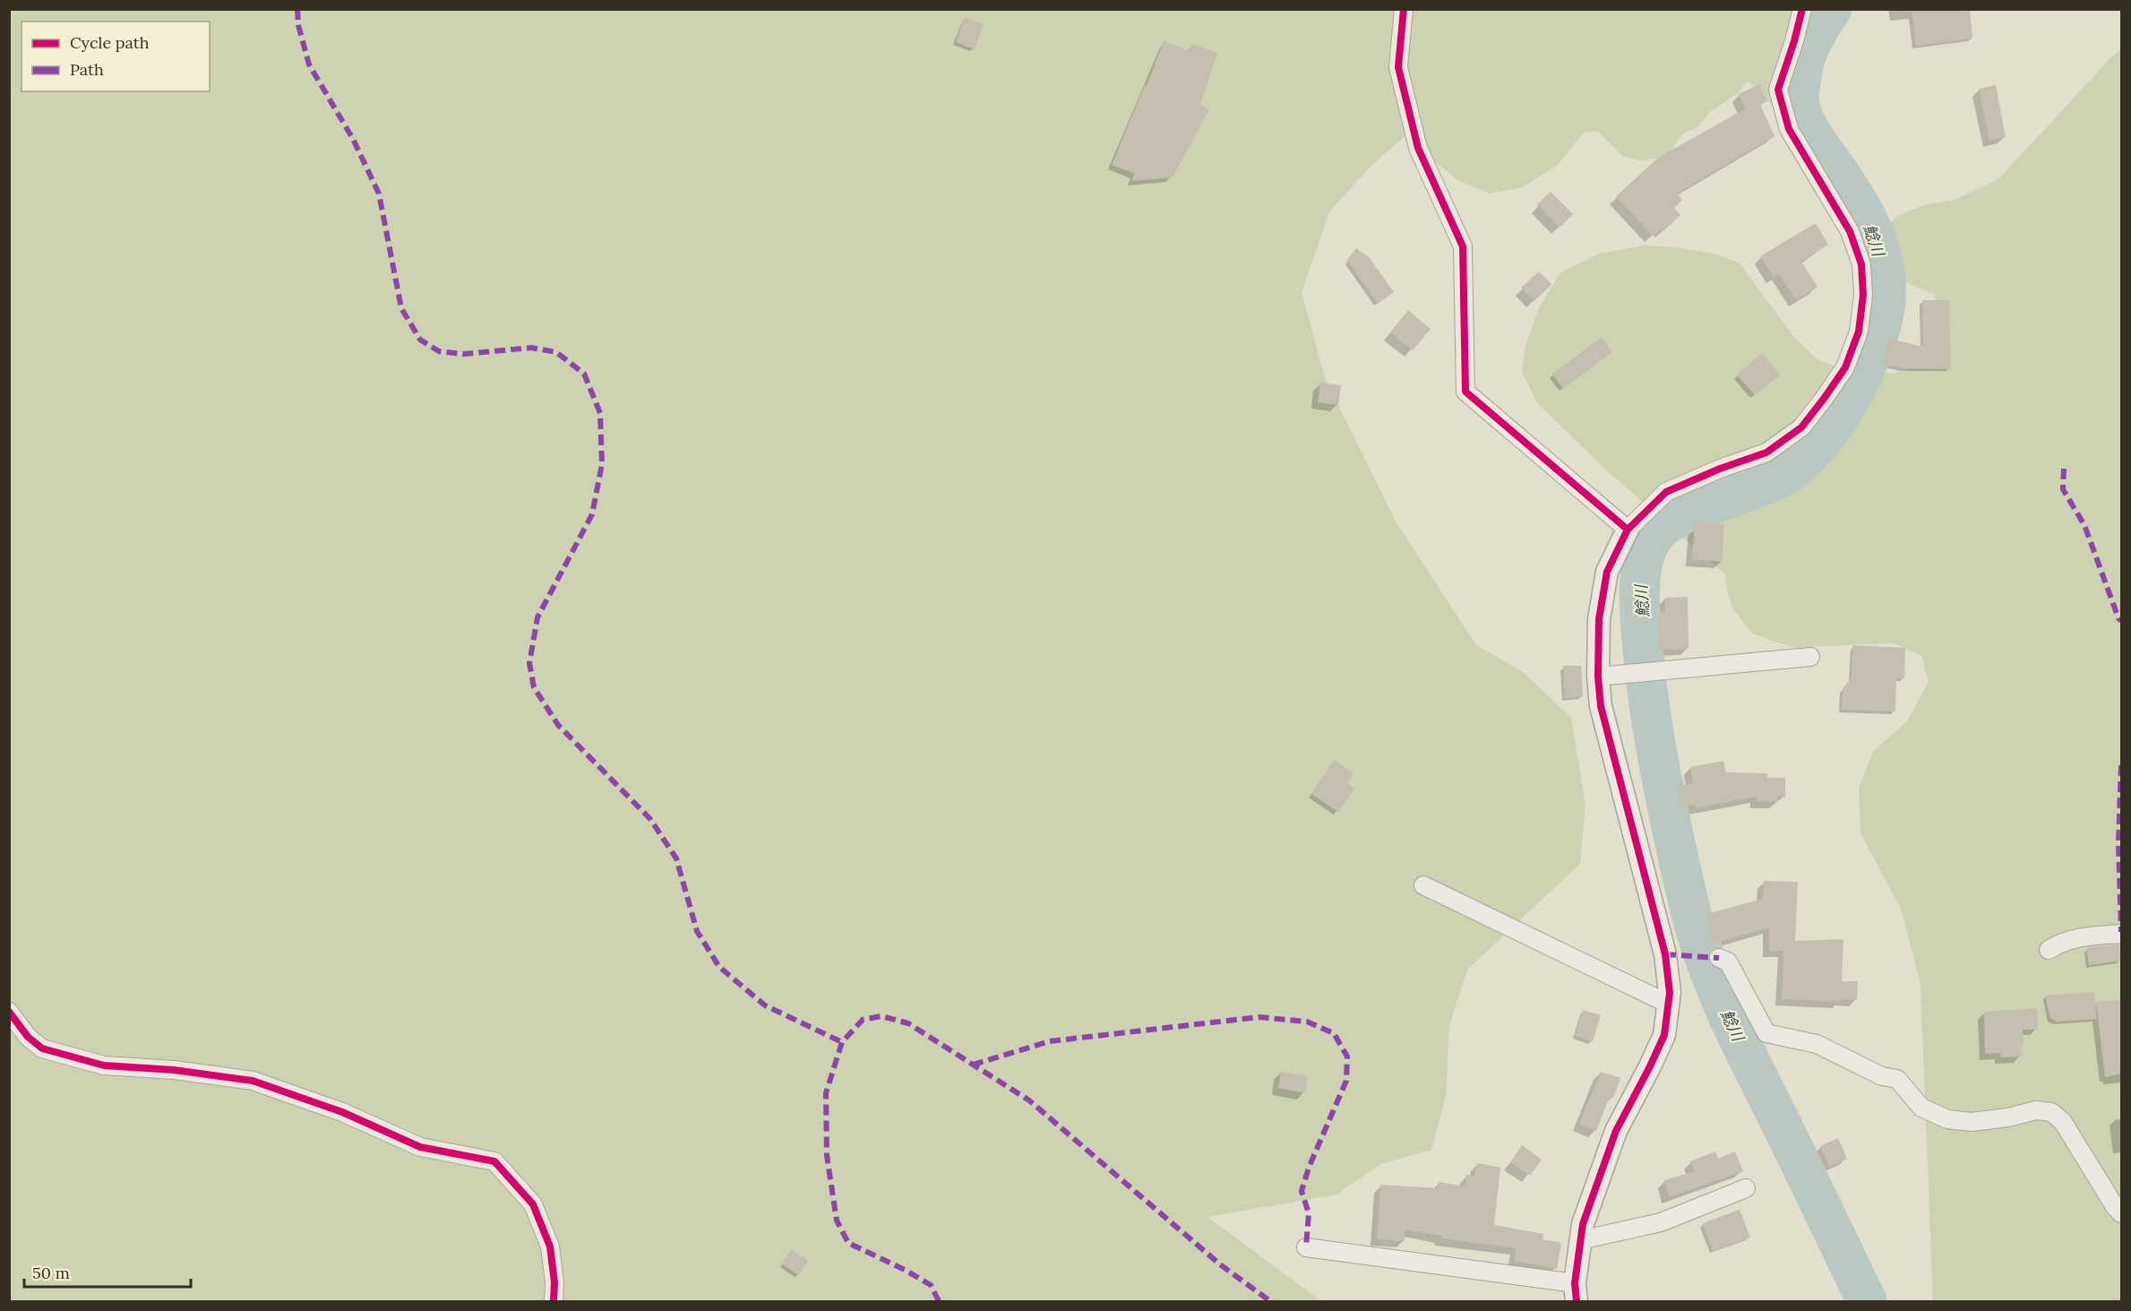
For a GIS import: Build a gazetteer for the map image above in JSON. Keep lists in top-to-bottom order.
{
  "water": ["鯰川"],
  "legend": ["Cycle path", "Path"],
  "scale_bar": "50 m"
}
